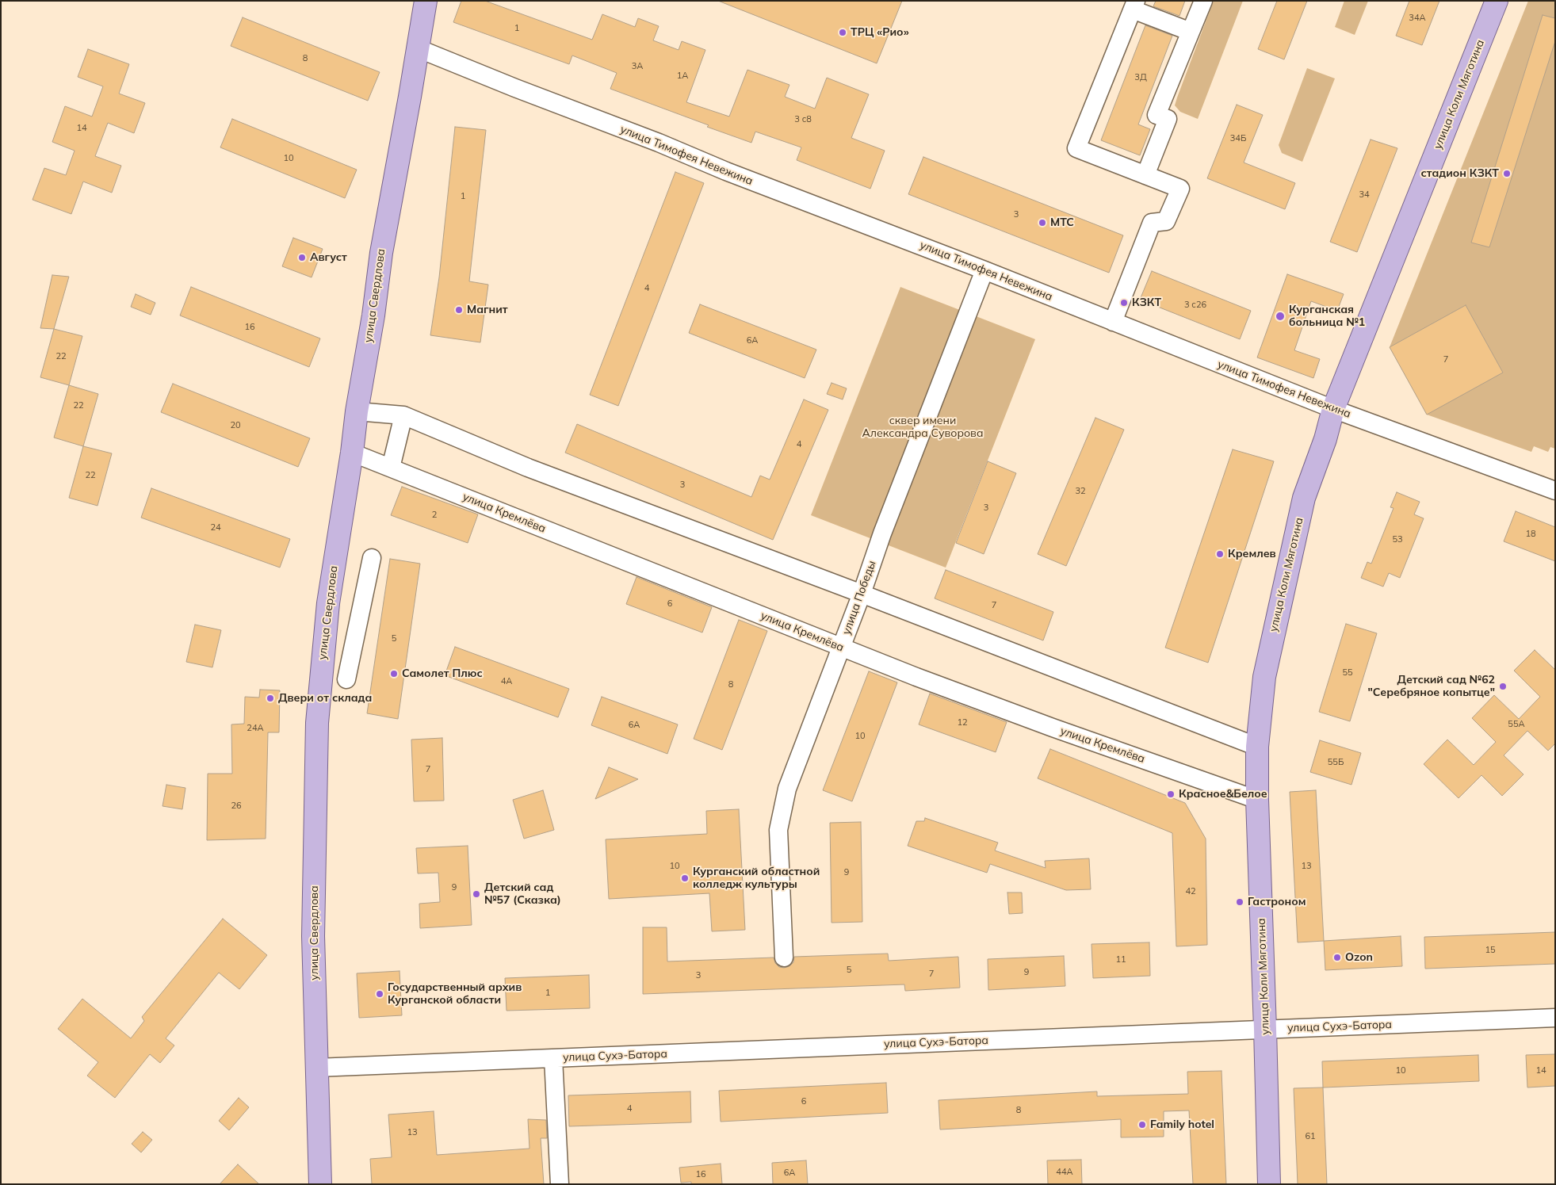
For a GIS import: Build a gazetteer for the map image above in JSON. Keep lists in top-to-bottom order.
{
  "streets": {
    "main road": ["улица Коли Мяготина", "улица Свердлова"],
    "street": [
      "улица Тимофея Невежина",
      "улица Кремлёва",
      "улица Победы",
      "улица Сухэ-Батора"
    ]
  },
  "crossings": [
    ["улица Коли Мяготина", "улица Тимофея Невежина"],
    ["улица Коли Мяготина", "улица Кремлёва"],
    ["улица Коли Мяготина", "улица Сухэ-Батора"],
    ["улица Тимофея Невежина", "улица Свердлова"],
    ["улица Тимофея Невежина", "улица Победы"],
    ["улица Свердлова", "улица Кремлёва"],
    ["улица Свердлова", "улица Сухэ-Батора"],
    ["улица Кремлёва", "улица Победы"]
  ],
  "parks": ["сквер имени Александра Суворова"],
  "places": [
    "ТРЦ «Рио»",
    "стадион КЗКТ",
    "МТС",
    "Август",
    "КЗКТ",
    "Магнит",
    "Курганская больница №1",
    "Кремлев",
    "Самолет Плюс",
    "Детский сад №62 \"Серебряное копытце\"",
    "Двери от склада",
    "Красное&Белое",
    "Курганский областной колледж культуры",
    "Детский сад №57 (Сказка)",
    "Гастроном",
    "Ozon",
    "Государственный архив Курганской области",
    "Family hotel"
  ],
  "house_numbers": [
    "34А",
    "1",
    "8",
    "3А",
    "1А",
    "3Д",
    "3 с8",
    "14",
    "34Б",
    "10",
    "34",
    "1",
    "3",
    "4",
    "3 с26",
    "16",
    "6А",
    "22",
    "7",
    "22",
    "20",
    "4",
    "22",
    "3",
    "32",
    "3",
    "2",
    "24",
    "18",
    "53",
    "6",
    "7",
    "5",
    "55",
    "4А",
    "8",
    "12",
    "55А",
    "6А",
    "24А",
    "10",
    "55Б",
    "7",
    "26",
    "10",
    "13",
    "9",
    "9",
    "42",
    "15",
    "11",
    "5",
    "9",
    "7",
    "3",
    "1",
    "10",
    "14",
    "6",
    "4",
    "8",
    "13",
    "61",
    "44А",
    "6А",
    "16"
  ]
}
